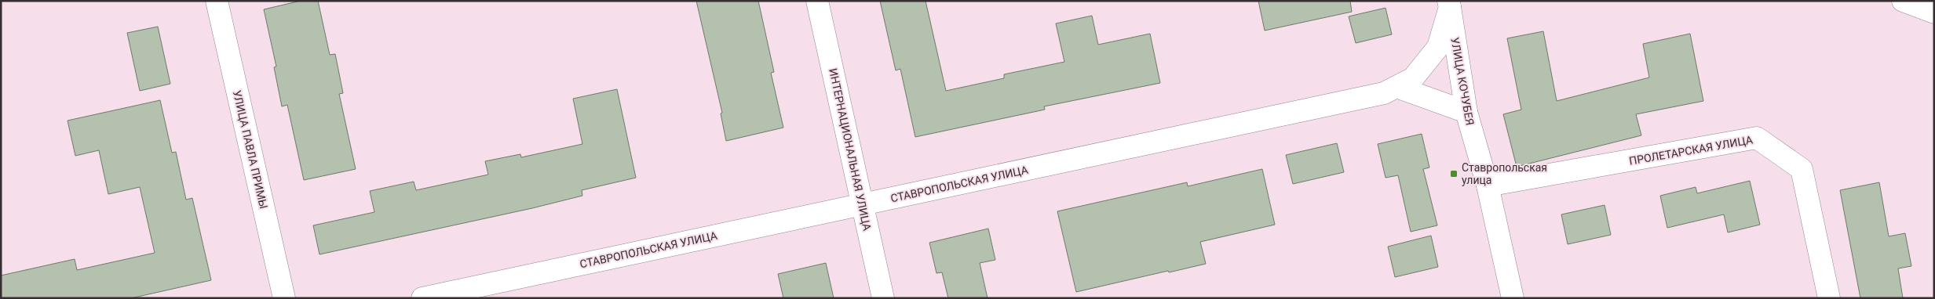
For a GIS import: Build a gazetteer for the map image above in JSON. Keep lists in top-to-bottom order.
{
  "streets": {
    "street": [
      "УЛИЦА КОЧУБЕЯ",
      "УЛИЦА ПАВЛА ПРИМЫ",
      "ИНТЕРНАЦИОНАЛЬНАЯ УЛИЦА",
      "ПРОЛЕТАРСКАЯ УЛИЦА",
      "СТАВРОПОЛЬСКАЯ УЛИЦА"
    ]
  },
  "crossings": [
    ["УЛИЦА КОЧУБЕЯ", "ПРОЛЕТАРСКАЯ УЛИЦА"],
    ["УЛИЦА КОЧУБЕЯ", "СТАВРОПОЛЬСКАЯ УЛИЦА"],
    ["ИНТЕРНАЦИОНАЛЬНАЯ УЛИЦА", "СТАВРОПОЛЬСКАЯ УЛИЦА"]
  ],
  "places": {
    "transit": ["Ставропольская улица"]
  }
}
